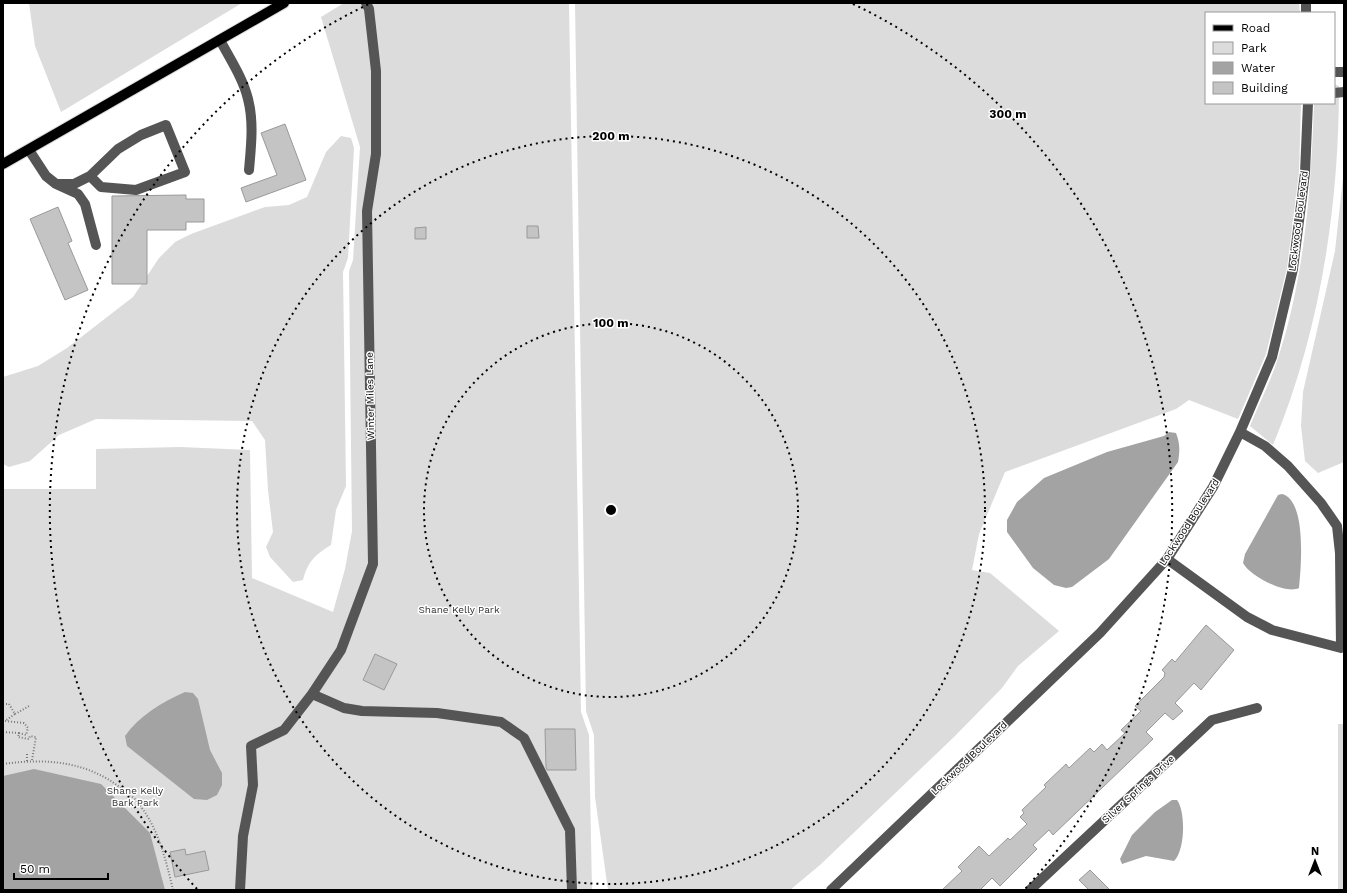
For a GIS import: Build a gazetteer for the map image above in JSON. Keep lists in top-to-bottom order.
{
  "streets": {
    "street": ["Lockwood Boulevard", "Winter Miles Lane", "Silver Springs Drive"]
  },
  "parks": ["Shane Kelly Park", "Shane Kelly Bark Park"],
  "legend": [
    "Road",
    "Park",
    "Water",
    "Building"
  ],
  "scale_bar": "50 m",
  "north": "top",
  "rings": ["300 m", "200 m", "100 m"]
}
